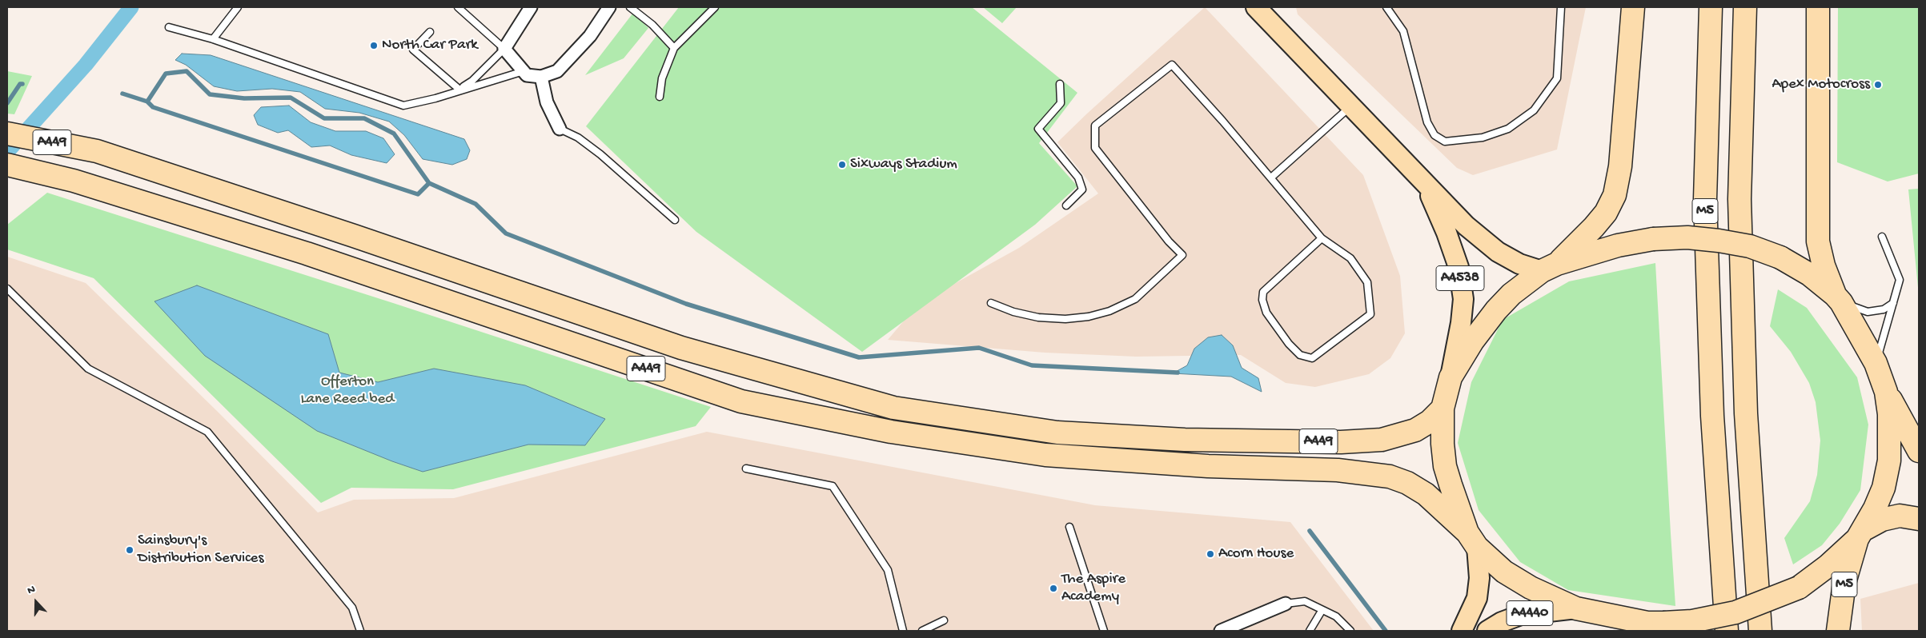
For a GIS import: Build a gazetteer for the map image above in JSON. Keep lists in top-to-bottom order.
{
  "streets": {
    "highway": ["A449", "M5"],
    "main road": ["A4538", "A4440"]
  },
  "parks": ["Offerton Lane Reed bed"],
  "places": [
    "North Car Park",
    "Apex Motocross",
    "Sixways Stadium",
    "Sainsbury's Distribution Services",
    "Acorn House",
    "The Aspire Academy"
  ],
  "north": "top"
}
